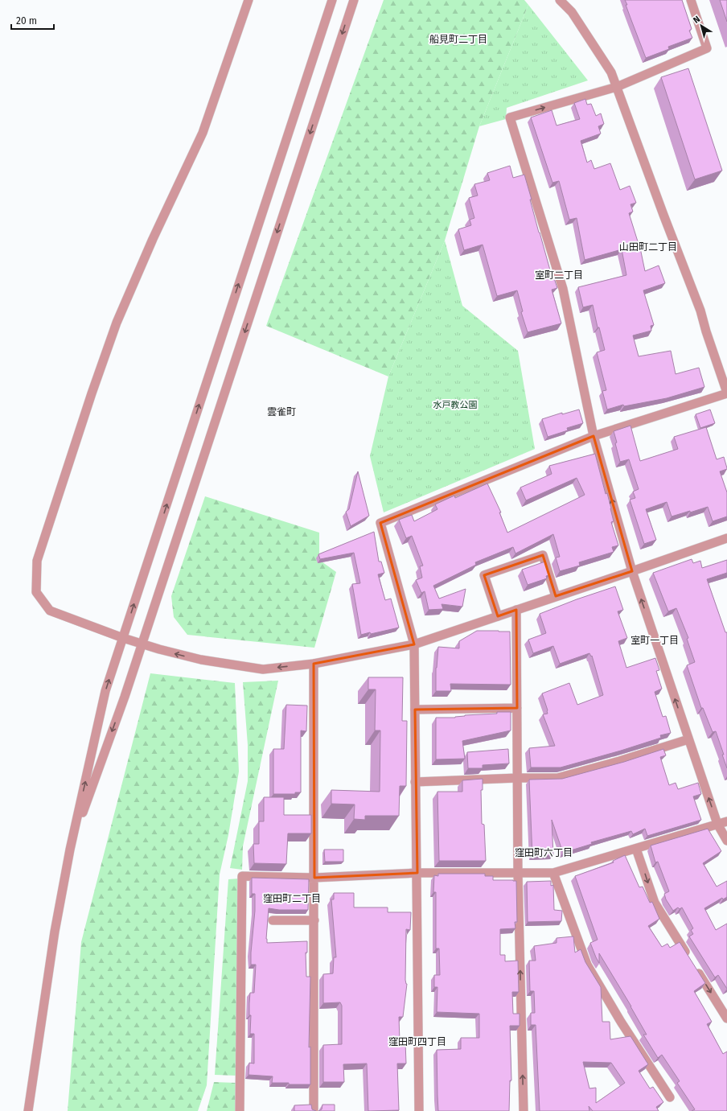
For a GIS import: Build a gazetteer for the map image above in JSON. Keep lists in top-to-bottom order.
{
  "districts": [
    "船見町二丁目",
    "山田町二丁目",
    "室町二丁目",
    "雲雀町",
    "室町一丁目",
    "窪田町六丁目",
    "窪田町二丁目",
    "窪田町四丁目"
  ],
  "parks": ["水戸教公園"],
  "scale_bar": "20 m",
  "north": "top left"
}
